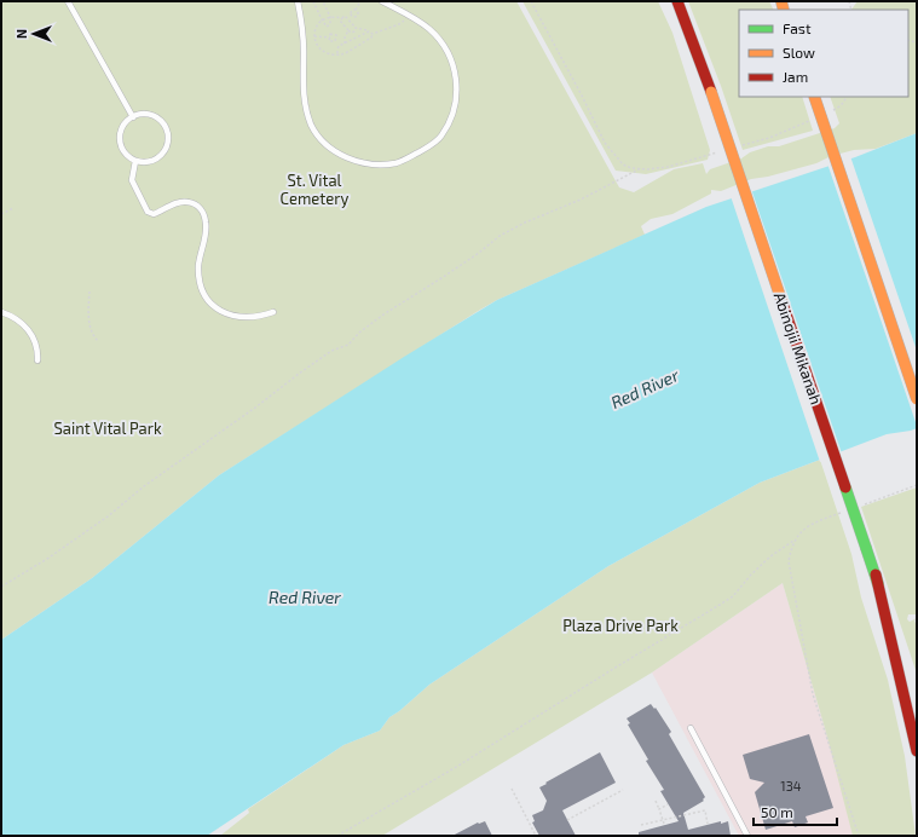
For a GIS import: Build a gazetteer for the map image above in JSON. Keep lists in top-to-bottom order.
{
  "streets": {
    "main road": ["Abinojii Mikanah"]
  },
  "water": ["Red River"],
  "parks": ["St. Vital Cemetery", "Saint Vital Park", "Plaza Drive Park"],
  "house_numbers": ["134"],
  "legend": ["Fast", "Slow", "Jam"],
  "scale_bar": "50 m",
  "north": "left"
}
